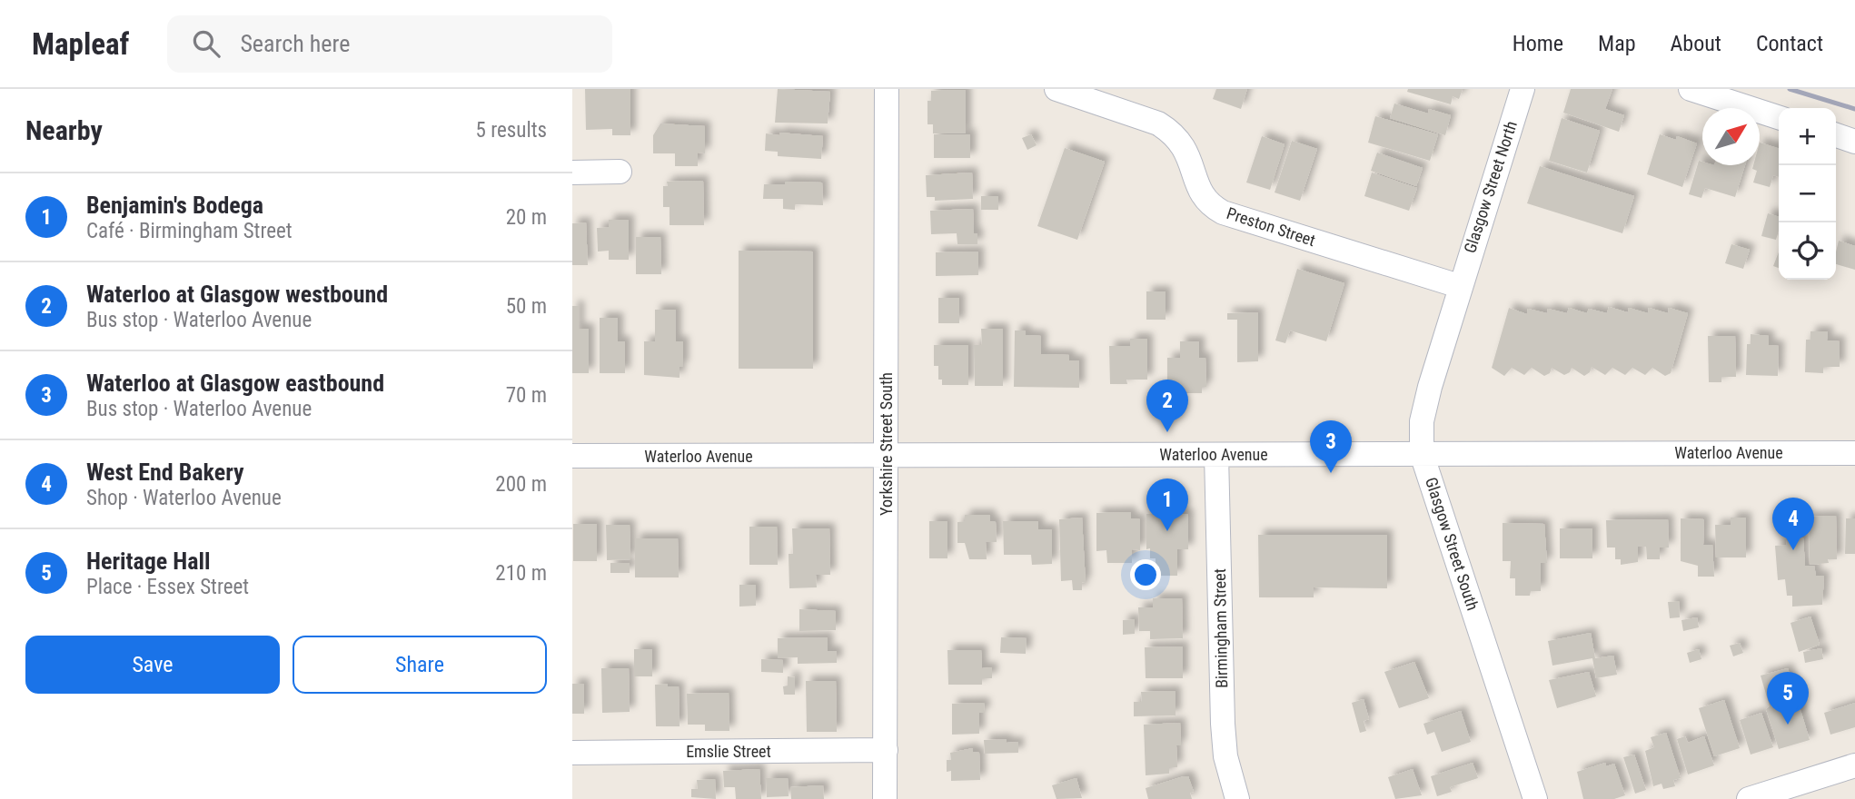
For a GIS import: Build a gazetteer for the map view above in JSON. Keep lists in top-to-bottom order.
{
  "streets": {
    "street": [
      "Glasgow Street North",
      "Preston Street",
      "Yorkshire Street South",
      "Waterloo Avenue",
      "Glasgow Street South",
      "Birmingham Street",
      "Emslie Street"
    ]
  },
  "crossings": [
    ["Glasgow Street North", "Preston Street"],
    ["Glasgow Street North", "Glasgow Street South"],
    ["Preston Street", "Glasgow Street South"],
    ["Yorkshire Street South", "Waterloo Avenue"],
    ["Yorkshire Street South", "Emslie Street"],
    ["Waterloo Avenue", "Glasgow Street South"],
    ["Waterloo Avenue", "Birmingham Street"]
  ],
  "north": "top right",
  "page": {
    "header": "Mapleaf",
    "search": "Search here",
    "nav": [
      "Home",
      "Map",
      "About",
      "Contact"
    ],
    "heading": ["Nearby", "5 results"],
    "map_buttons": ["+", "−"],
    "list": [
      {
        "mark": "1",
        "name": "Benjamin's Bodega",
        "note": "Café · Birmingham Street",
        "value": "20 m"
      },
      {
        "mark": "2",
        "name": "Waterloo at Glasgow westbound",
        "note": "Bus stop · Waterloo Avenue",
        "value": "50 m"
      },
      {
        "mark": "3",
        "name": "Waterloo at Glasgow eastbound",
        "note": "Bus stop · Waterloo Avenue",
        "value": "70 m"
      },
      {
        "mark": "4",
        "name": "West End Bakery",
        "note": "Shop · Waterloo Avenue",
        "value": "200 m"
      },
      {
        "mark": "5",
        "name": "Heritage Hall",
        "note": "Place · Essex Street",
        "value": "210 m"
      }
    ],
    "pins": [
      "2",
      "3",
      "1",
      "4",
      "5"
    ],
    "buttons": ["Save", "Share"]
  }
}
